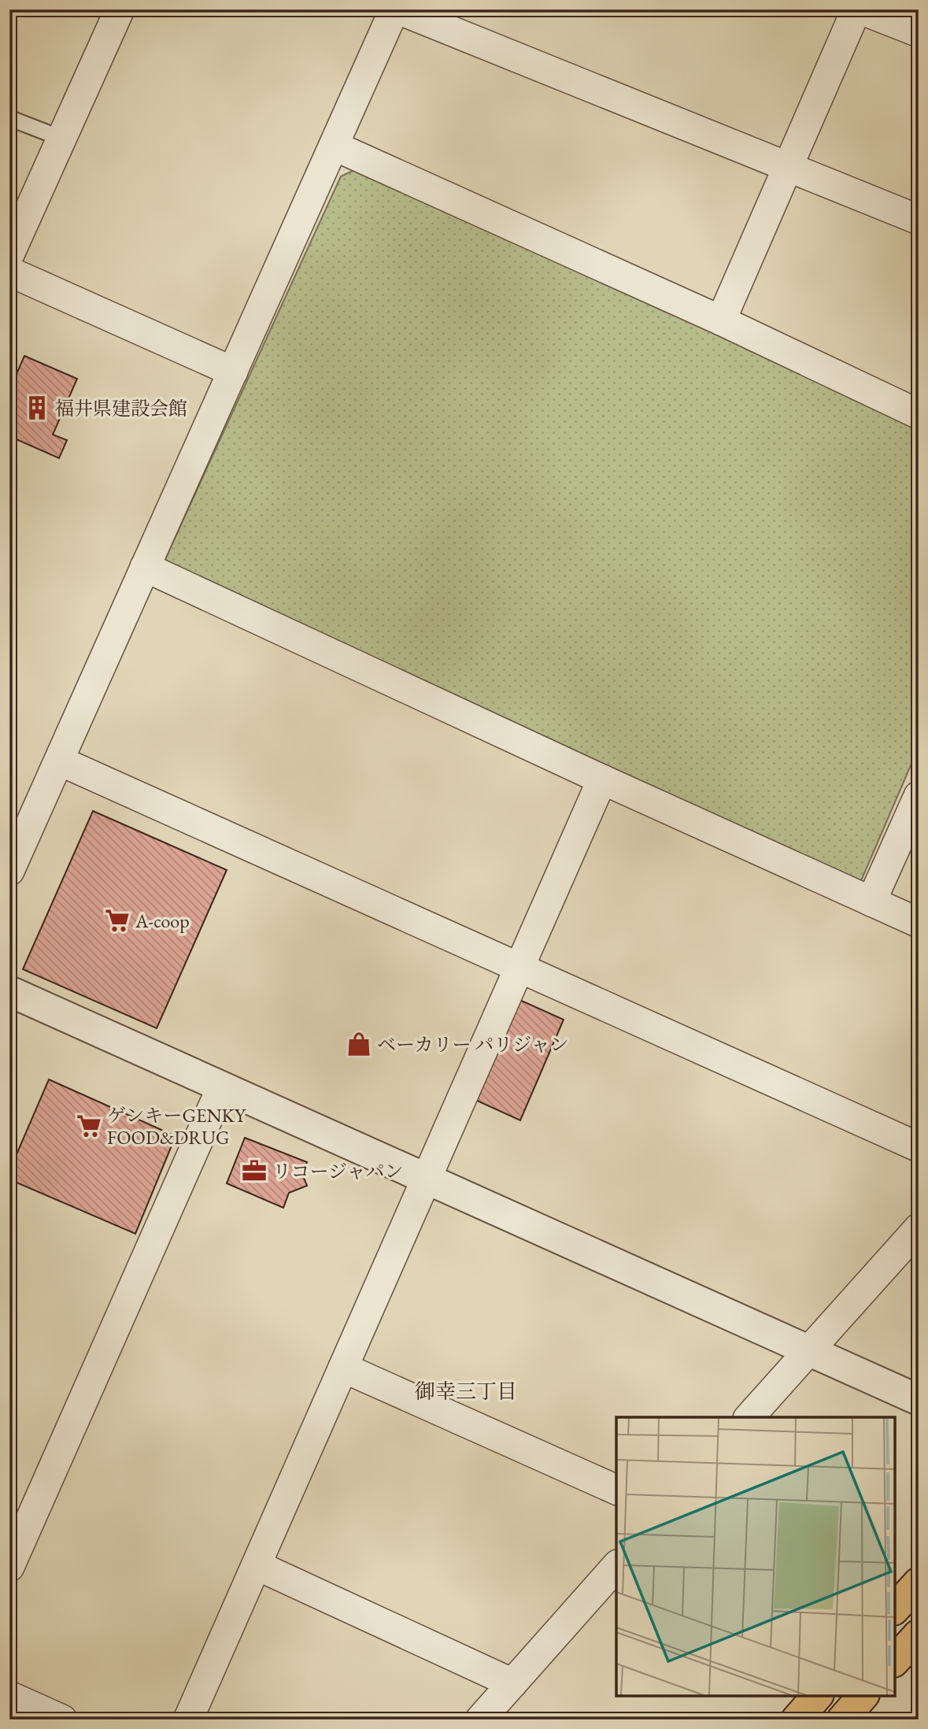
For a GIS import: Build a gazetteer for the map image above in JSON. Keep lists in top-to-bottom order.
{
  "districts": ["御幸三丁目"],
  "places": {
    "building": ["福井県建設会館"],
    "supermarket": ["A-coop", "ゲンキーGENKY FOOD&DRUG"],
    "shop": ["ベーカリー パリジャン"],
    "office": ["リコージャパン"]
  }
}
